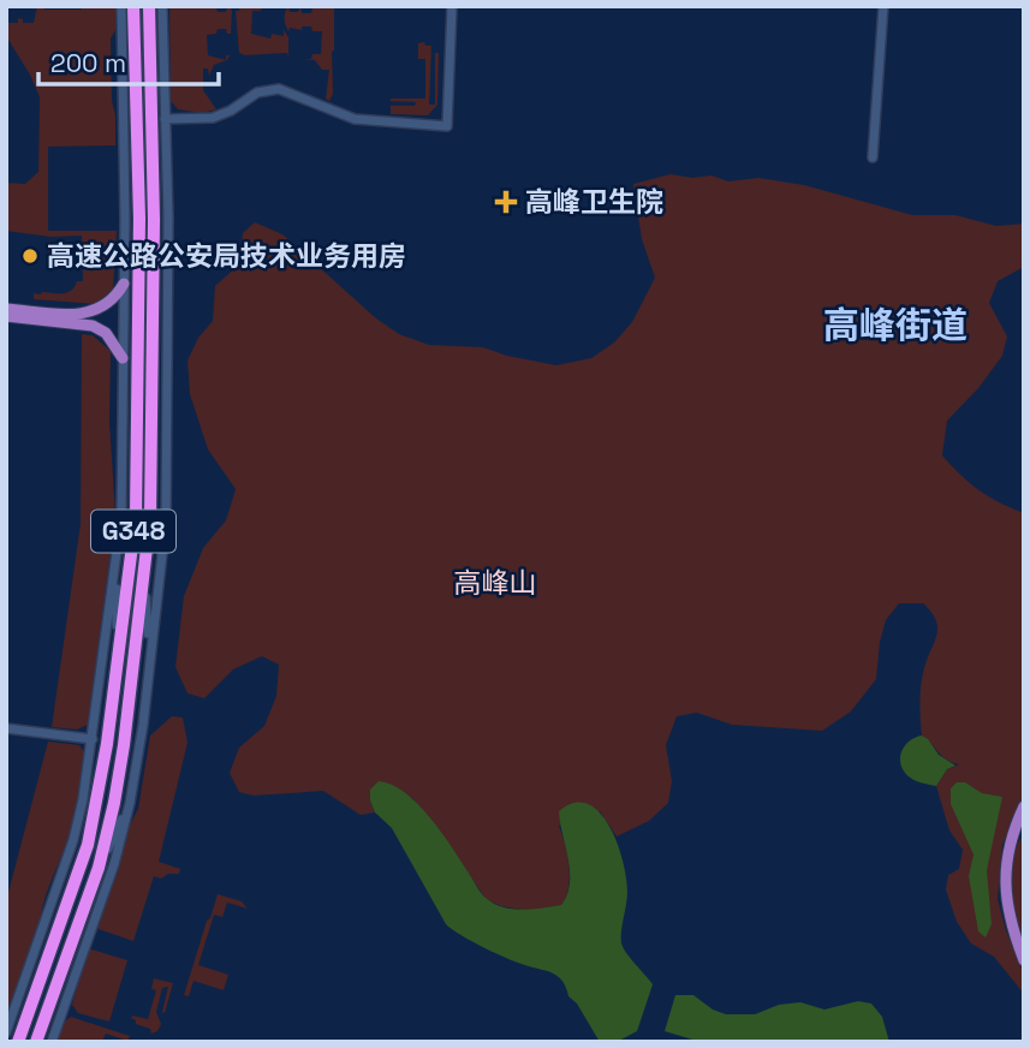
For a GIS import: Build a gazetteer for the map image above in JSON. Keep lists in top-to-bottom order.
{
  "streets": {
    "highway": ["G348"]
  },
  "districts": ["高峰街道"],
  "parks": ["高峰山"],
  "places": {
    "health": ["高峰卫生院"],
    "other": ["高速公路公安局技术业务用房"]
  },
  "scale_bar": "200 m"
}
